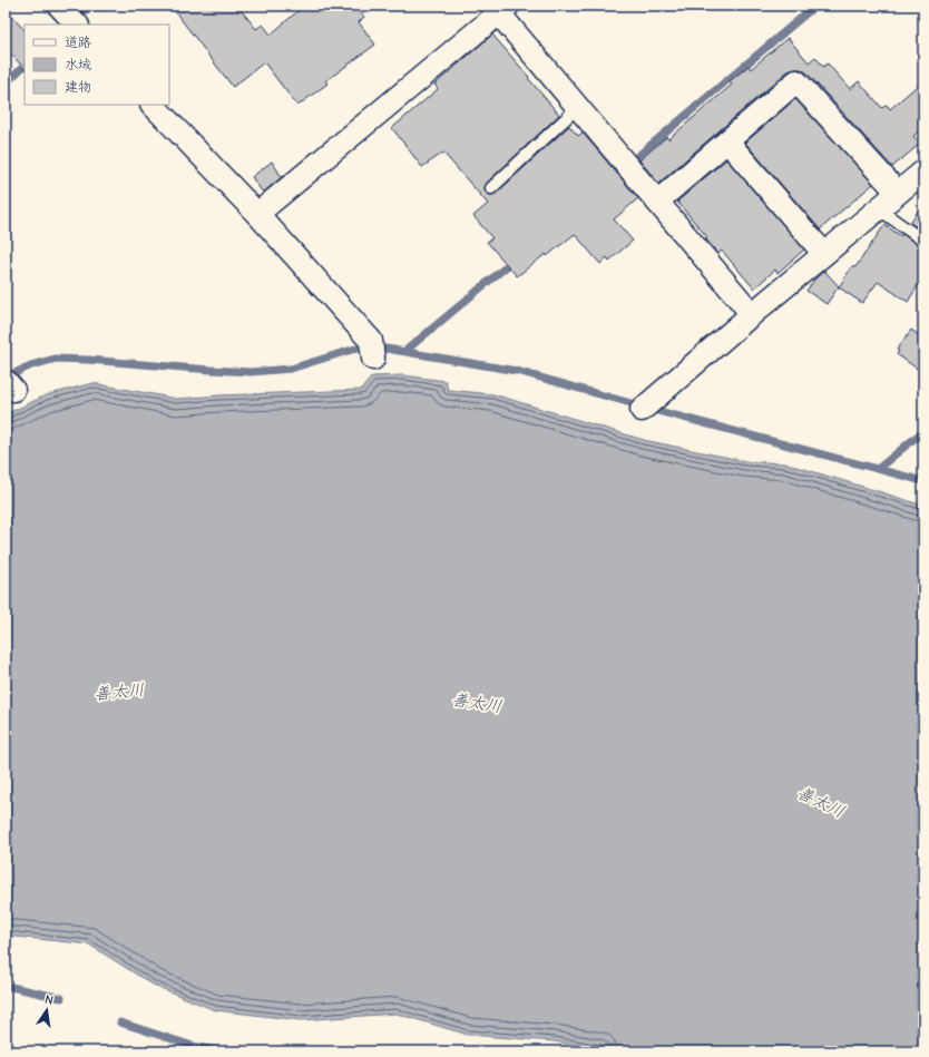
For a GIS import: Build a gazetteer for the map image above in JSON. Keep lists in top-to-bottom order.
{
  "water": ["善太川"],
  "legend": ["道路", "水域", "建物"],
  "north": "top"
}
